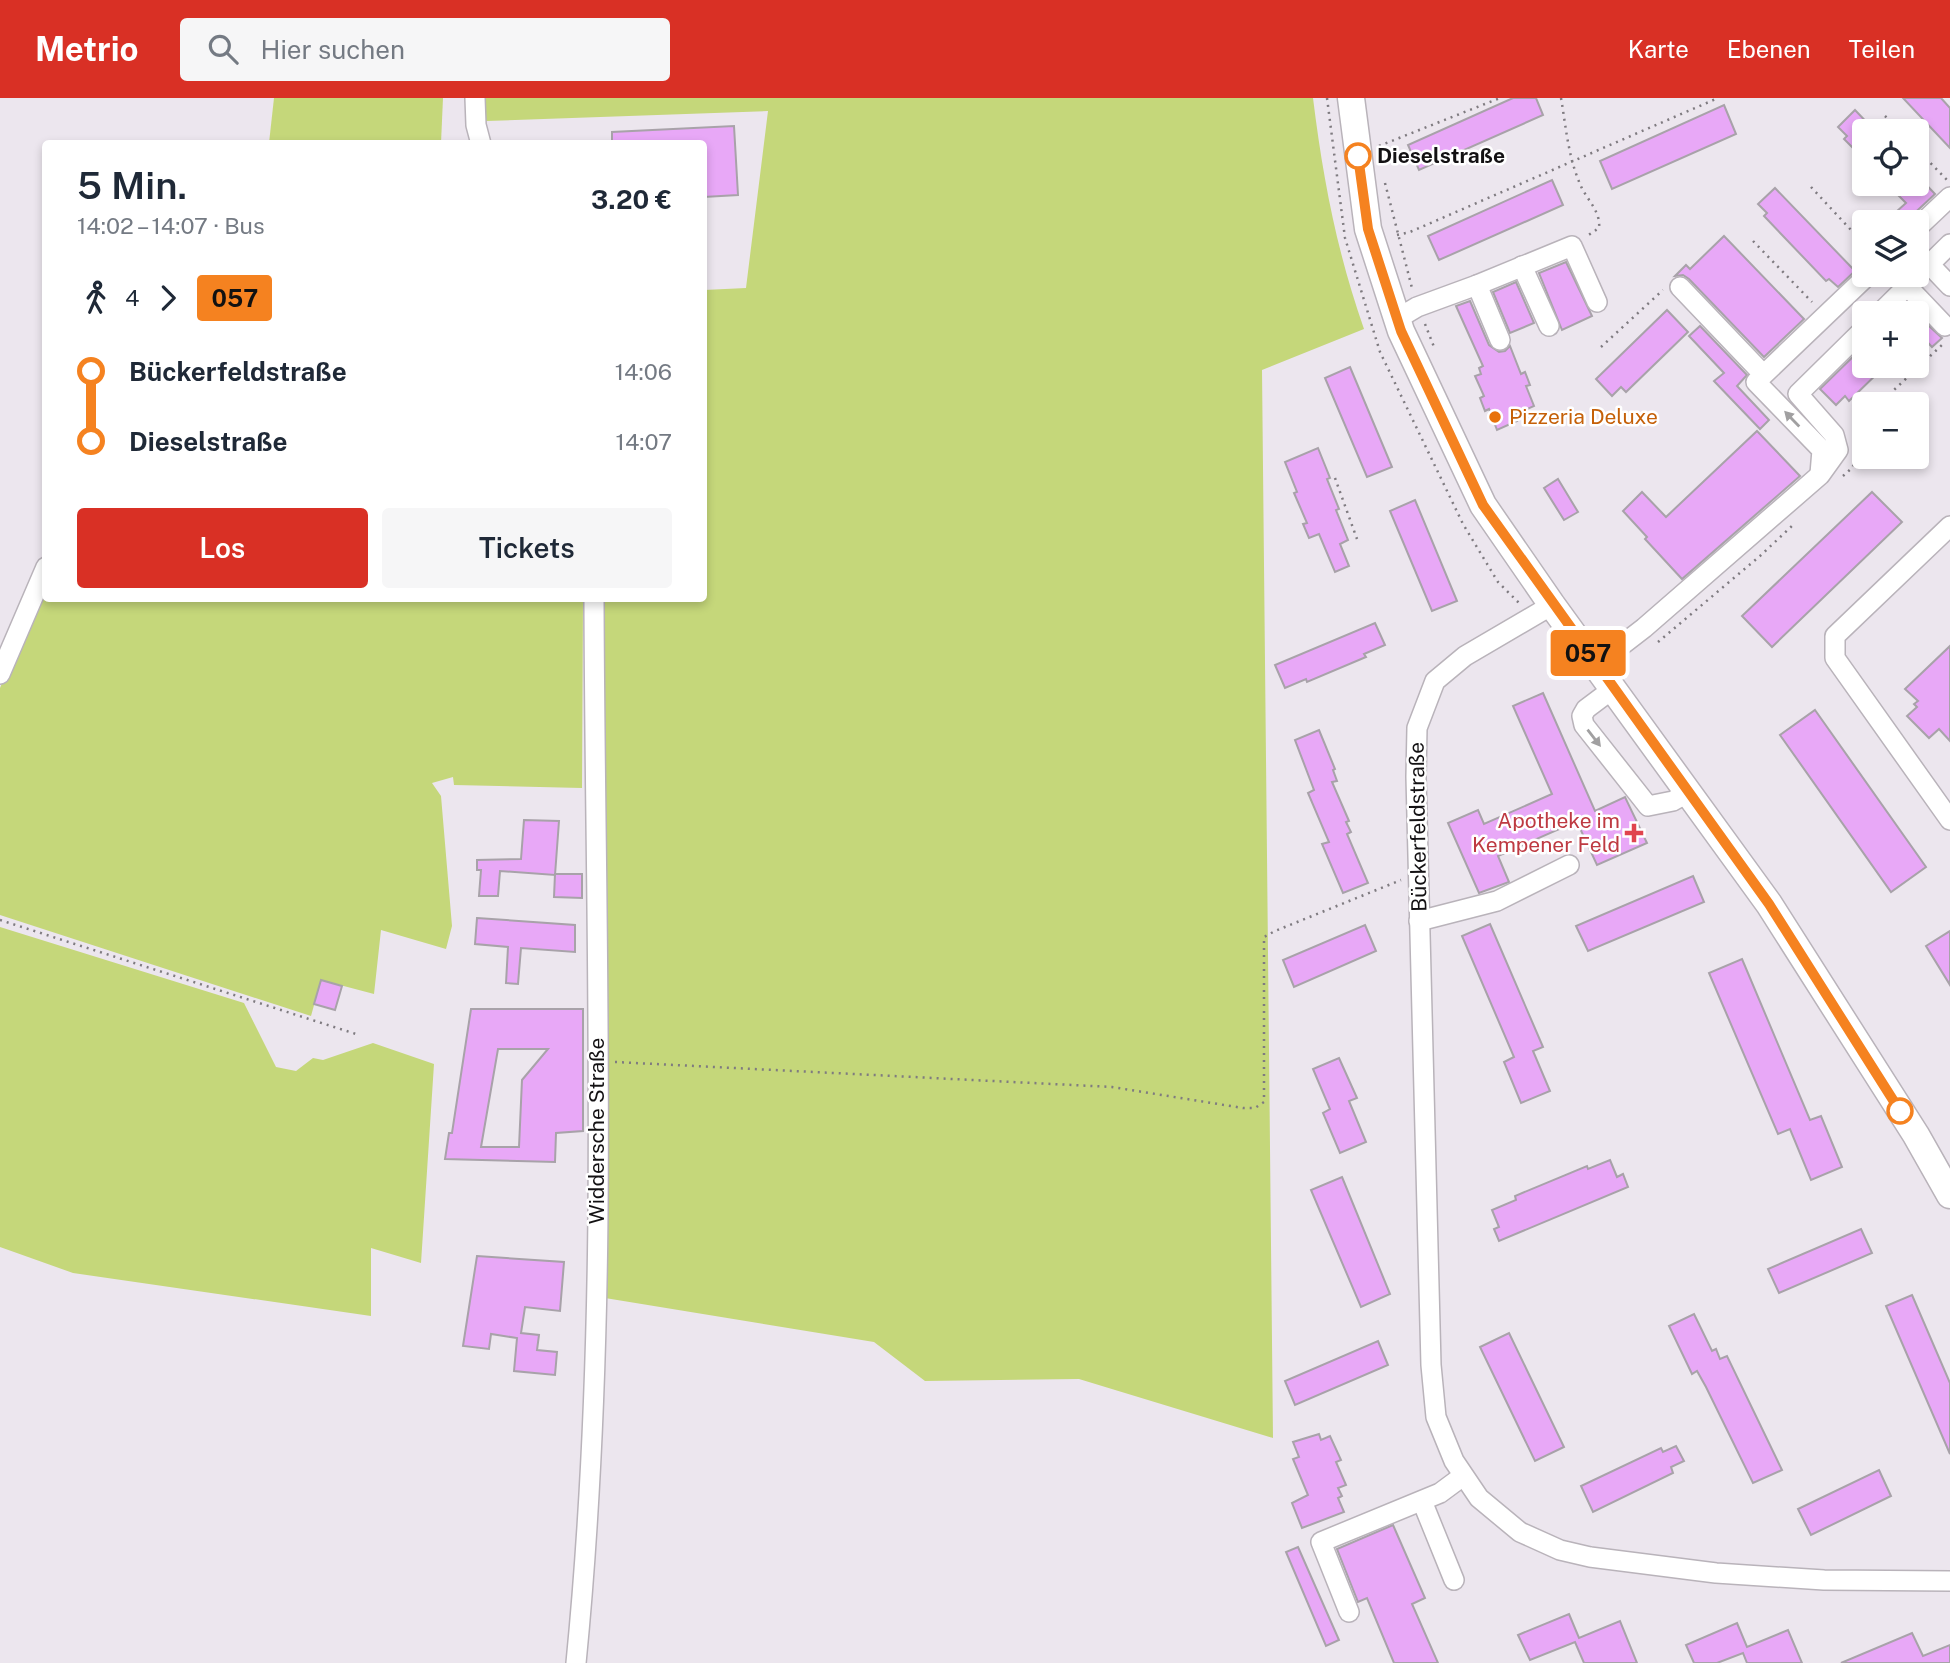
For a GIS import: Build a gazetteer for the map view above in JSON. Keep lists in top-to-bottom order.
{
  "streets": {
    "street": ["Bückerfeldstraße", "Widdersche Straße"]
  },
  "places": {
    "other": ["Dieselstraße", "Pizzeria Deluxe"],
    "health": ["Apotheke im Kempener Feld"]
  },
  "lines": ["bus line 057"],
  "page": {
    "header": "Metrio",
    "search": "Hier suchen",
    "nav": ["Karte", "Ebenen", "Teilen"],
    "on_map": "057",
    "map_buttons": ["+", "−"],
    "heading": ["5 Min.", "14:02 – 14:07 · Bus", "3.20 €"],
    "legs": ["4", "057"],
    "list": [
      {
        "name": "Bückerfeldstraße",
        "value": "14:06"
      },
      {
        "name": "Dieselstraße",
        "value": "14:07"
      }
    ],
    "buttons": ["Los", "Tickets"]
  }
}
